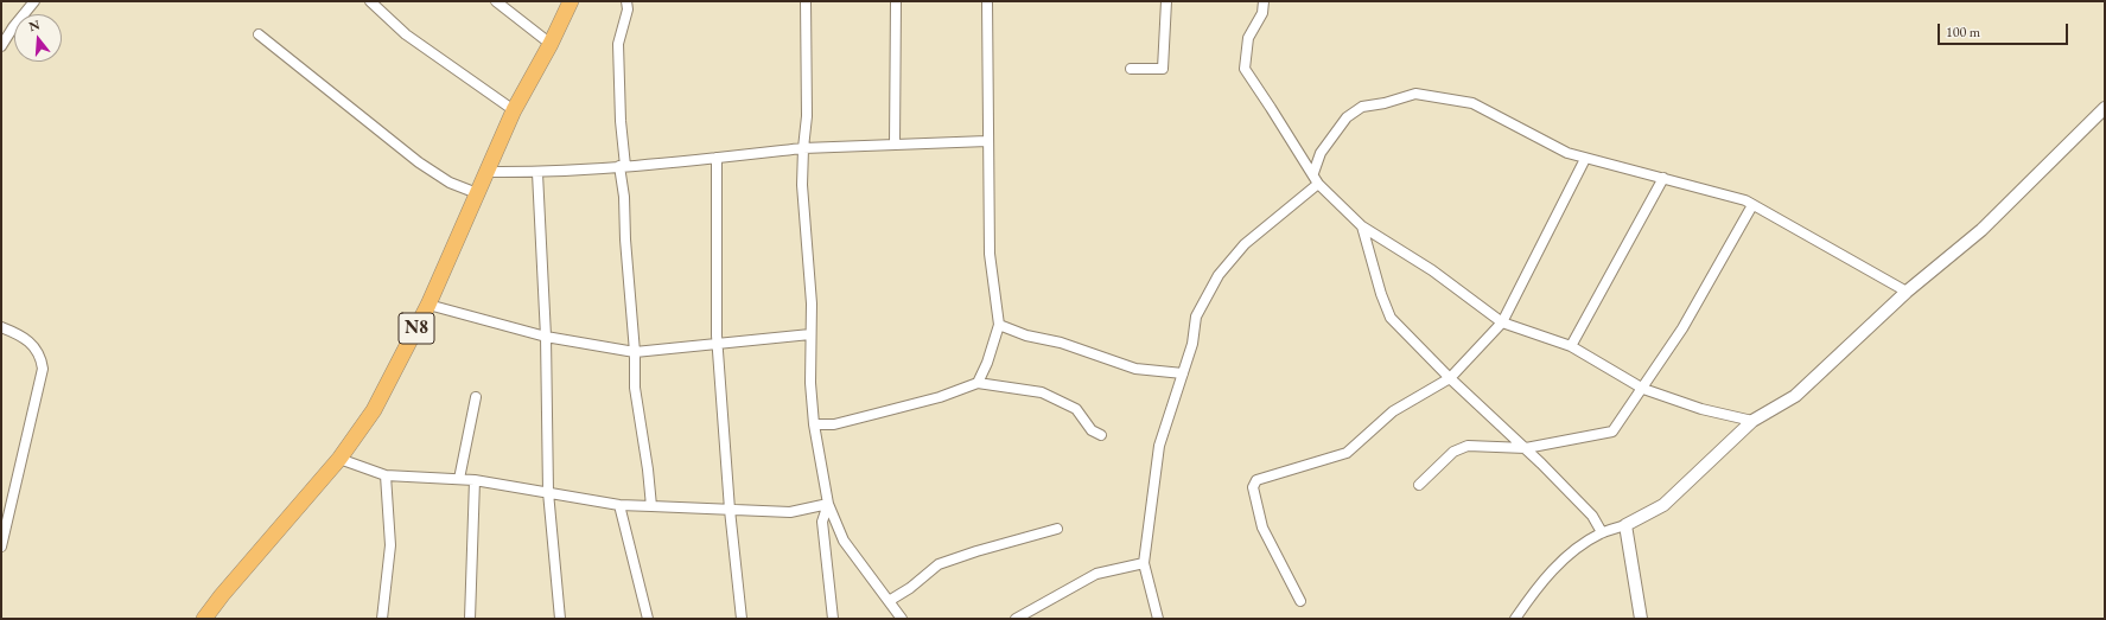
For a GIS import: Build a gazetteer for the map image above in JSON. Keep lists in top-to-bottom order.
{
  "streets": {
    "main road": ["N8"]
  },
  "scale_bar": "100 m",
  "north": "top"
}
